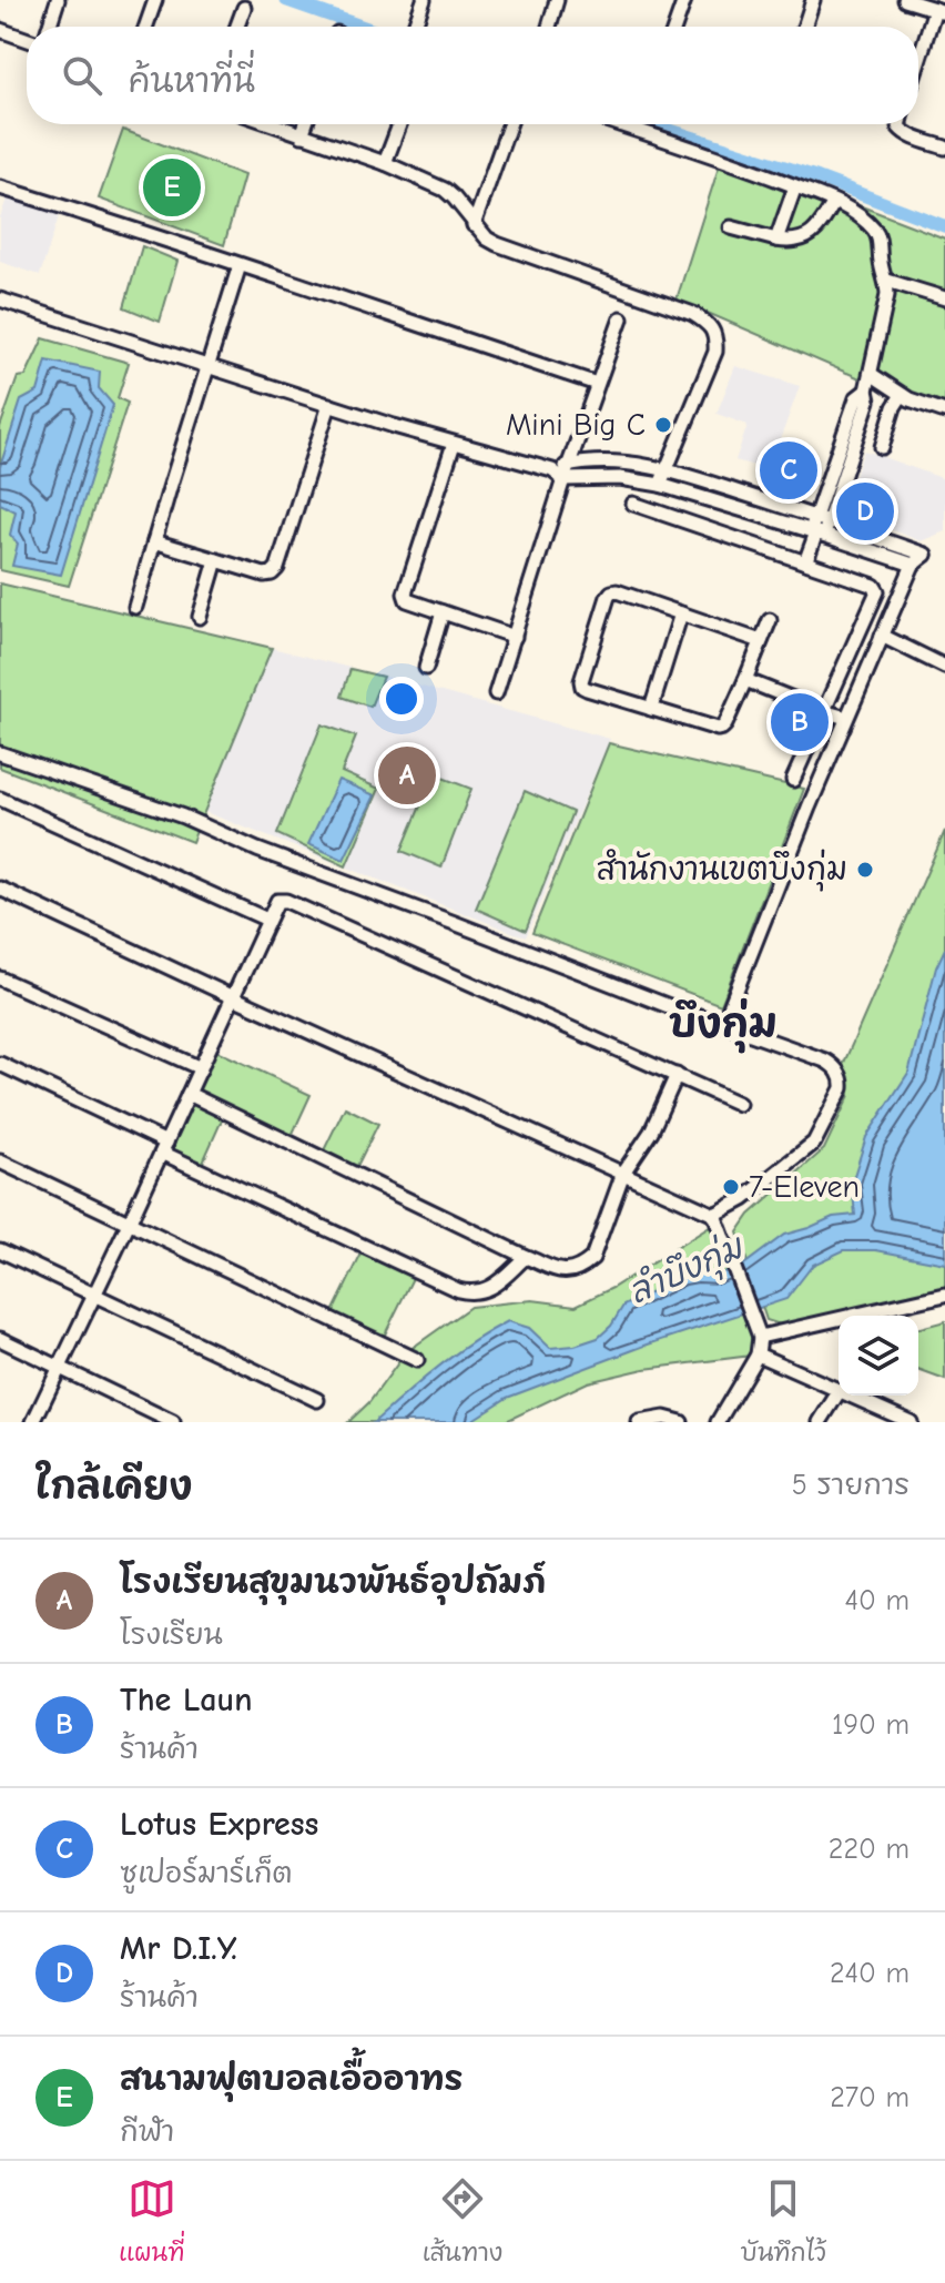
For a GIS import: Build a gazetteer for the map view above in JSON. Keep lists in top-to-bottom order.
{
  "districts": ["บึงกุ่ม"],
  "water": ["ลำบึงกุ่ม"],
  "places": ["Mini Big C", "สำนักงานเขตบึงกุ่ม", "7-Eleven"],
  "page": {
    "search": "ค้นหาที่นี่",
    "pins": [
      "E",
      "C",
      "D",
      "B",
      "A"
    ],
    "heading": ["ใกล้เคียง", "5 รายการ"],
    "list": [
      {
        "mark": "A",
        "name": "โรงเรียนสุขุมนวพันธ์อุปถัมภ์",
        "note": "โรงเรียน",
        "value": "40 m"
      },
      {
        "mark": "B",
        "name": "The Laun",
        "note": "ร้านค้า",
        "value": "190 m"
      },
      {
        "mark": "C",
        "name": "Lotus Express",
        "note": "ซูเปอร์มาร์เก็ต",
        "value": "220 m"
      },
      {
        "mark": "D",
        "name": "Mr D.I.Y.",
        "note": "ร้านค้า",
        "value": "240 m"
      },
      {
        "mark": "E",
        "name": "สนามฟุตบอลเอื้ออาทร",
        "note": "กีฬา",
        "value": "270 m"
      }
    ],
    "nav": ["แผนที่", "เส้นทาง", "บันทึกไว้"]
  }
}
